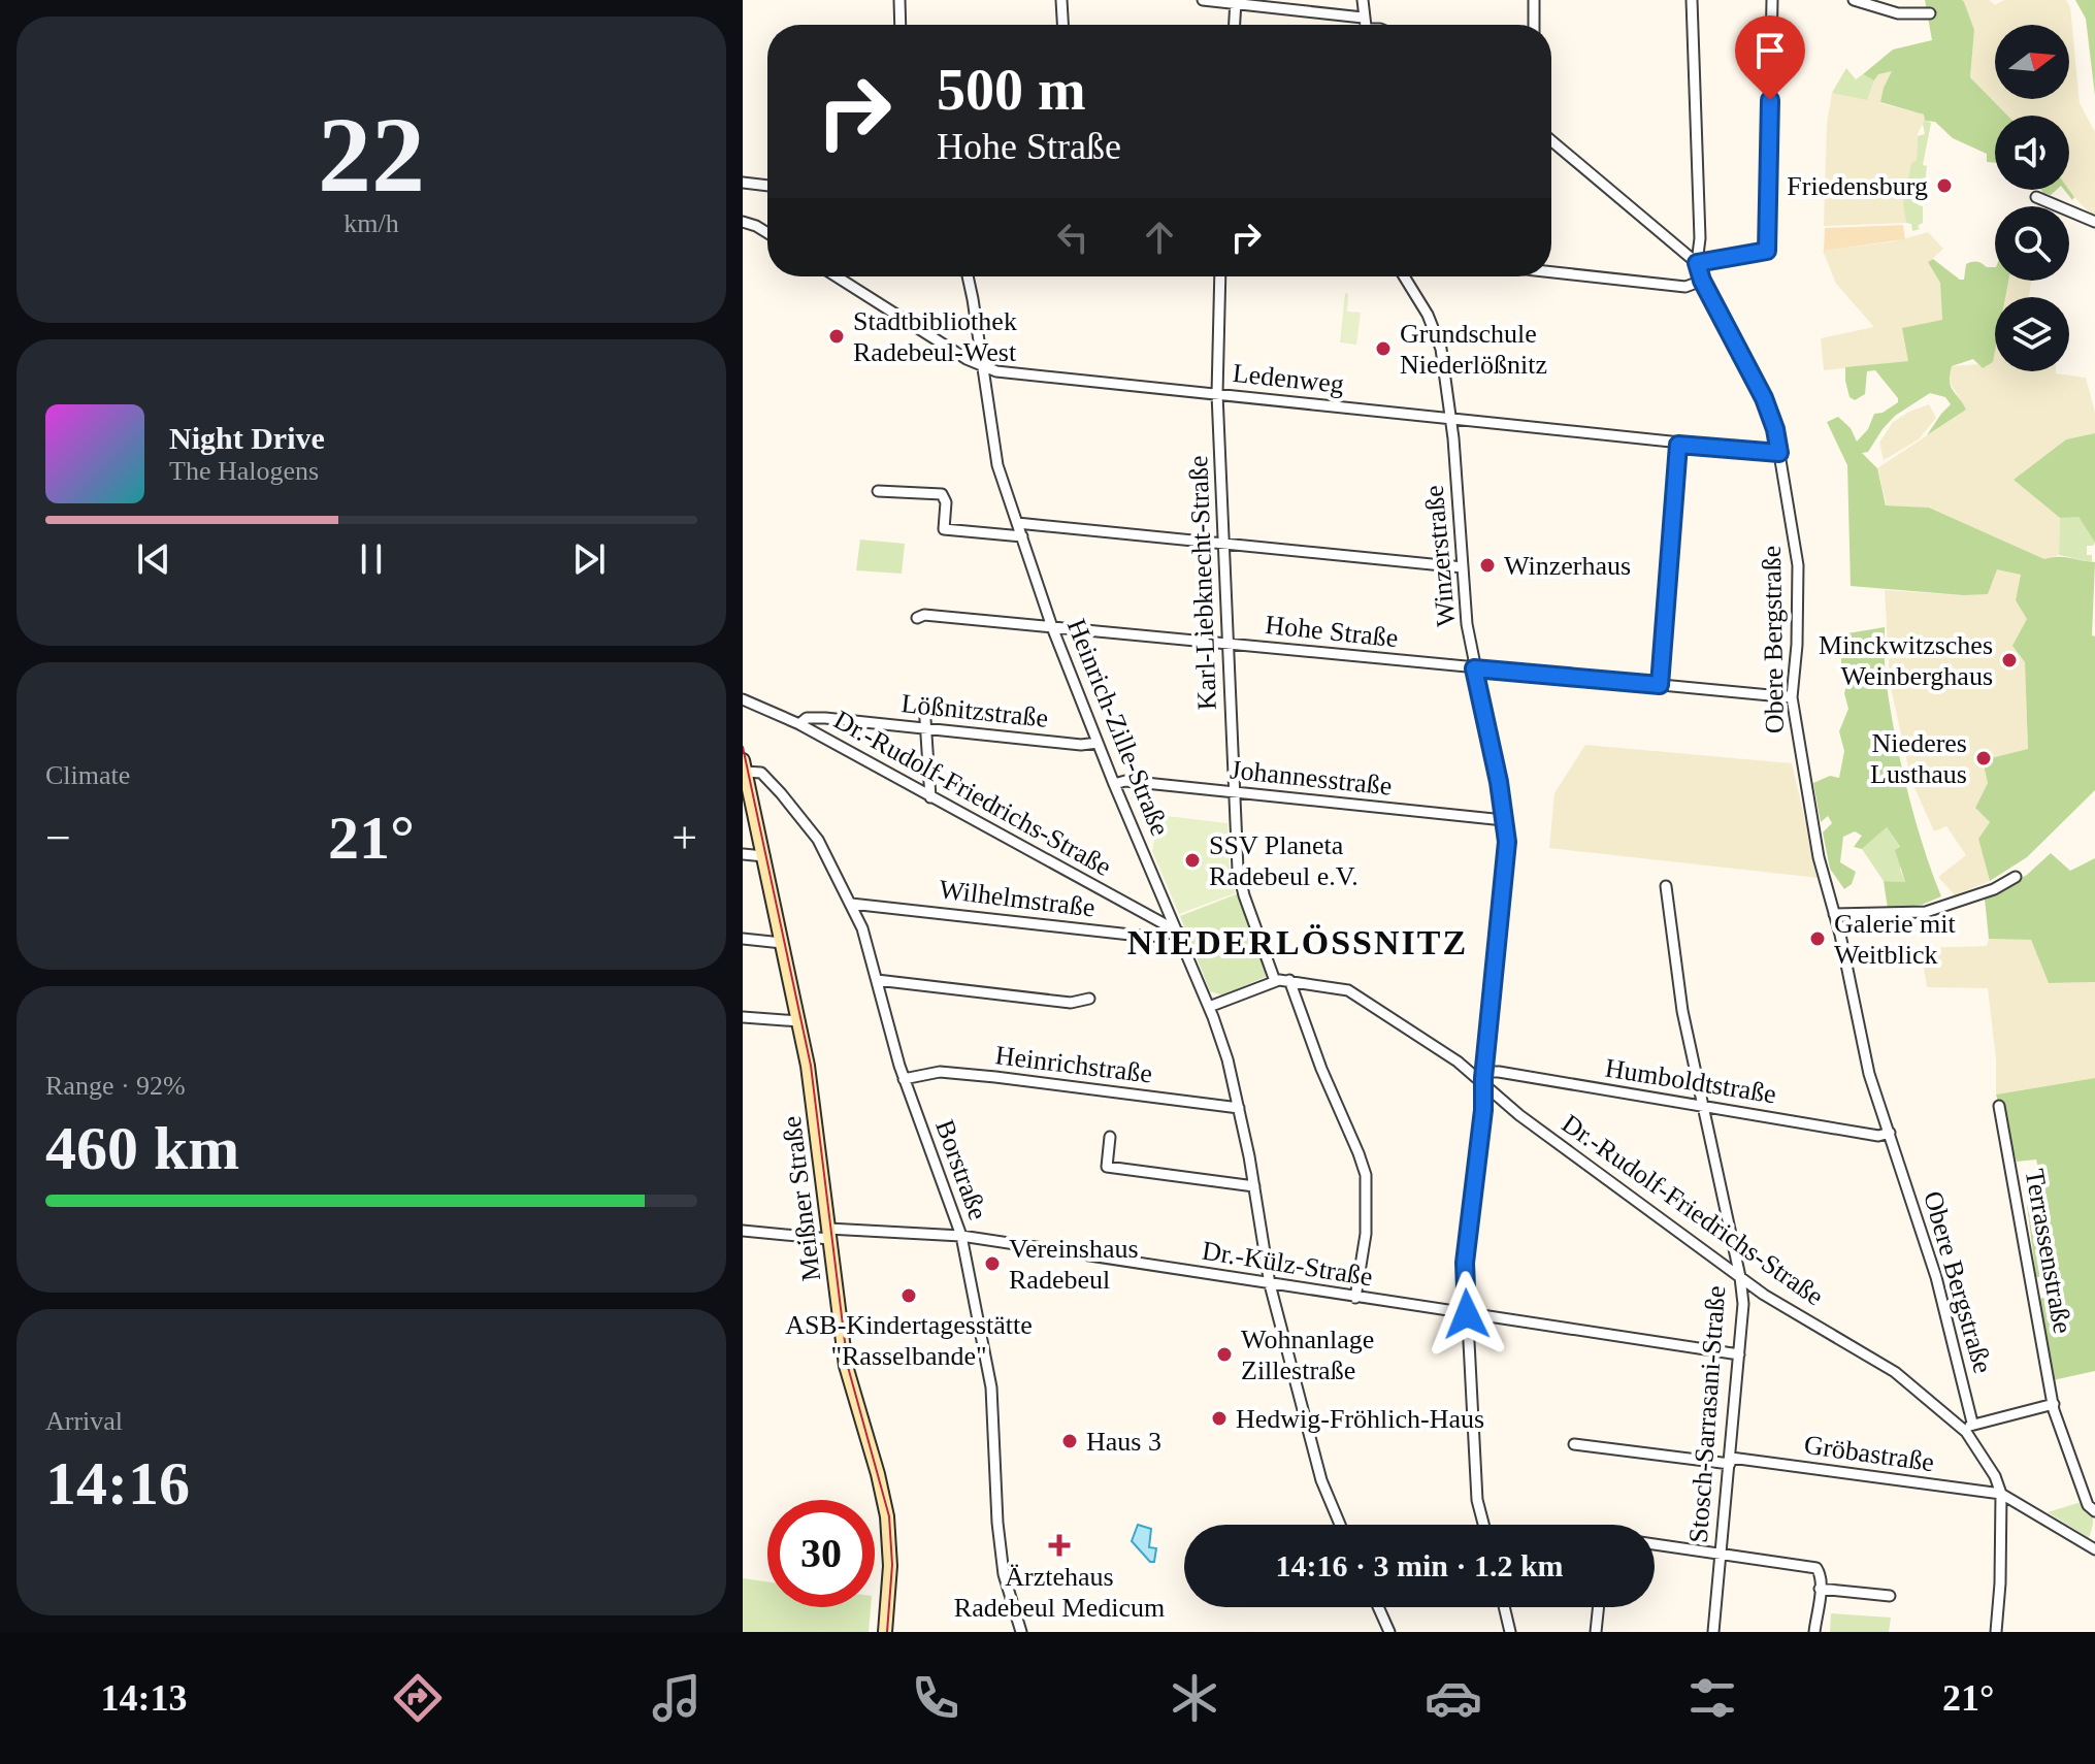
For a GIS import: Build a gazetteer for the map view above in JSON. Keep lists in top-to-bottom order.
{
  "streets": {
    "main road": ["Meißner Straße"],
    "street": [
      "Ledenweg",
      "Winzerstraße",
      "Karl-Liebknecht-Straße",
      "Hohe Straße",
      "Obere Bergstraße",
      "Lößnitzstraße",
      "Heinrich-Zille-Straße",
      "Johannesstraße",
      "Dr.-Rudolf-Friedrichs-Straße",
      "Wilhelmstraße",
      "Heinrichstraße",
      "Humboldtstraße",
      "Borstraße",
      "Terrassenstraße",
      "Dr.-Külz-Straße",
      "Stosch-Sarrasani-Straße",
      "Gröbastraße"
    ]
  },
  "crossings": [
    ["Ledenweg", "Winzerstraße"],
    ["Ledenweg", "Karl-Liebknecht-Straße"],
    ["Ledenweg", "Obere Bergstraße"],
    ["Ledenweg", "Heinrich-Zille-Straße"],
    ["Winzerstraße", "Hohe Straße"],
    ["Winzerstraße", "Johannesstraße"],
    ["Winzerstraße", "Dr.-Rudolf-Friedrichs-Straße"],
    ["Winzerstraße", "Humboldtstraße"],
    ["Winzerstraße", "Dr.-Külz-Straße"],
    ["Karl-Liebknecht-Straße", "Hohe Straße"],
    ["Karl-Liebknecht-Straße", "Johannesstraße"],
    ["Karl-Liebknecht-Straße", "Dr.-Rudolf-Friedrichs-Straße"],
    ["Hohe Straße", "Obere Bergstraße"],
    ["Hohe Straße", "Heinrich-Zille-Straße"],
    ["Obere Bergstraße", "Dr.-Rudolf-Friedrichs-Straße"],
    ["Obere Bergstraße", "Humboldtstraße"],
    ["Lößnitzstraße", "Heinrich-Zille-Straße"],
    ["Lößnitzstraße", "Dr.-Rudolf-Friedrichs-Straße"],
    ["Heinrich-Zille-Straße", "Johannesstraße"],
    ["Heinrich-Zille-Straße", "Dr.-Rudolf-Friedrichs-Straße"],
    ["Heinrich-Zille-Straße", "Wilhelmstraße"],
    ["Dr.-Rudolf-Friedrichs-Straße", "Wilhelmstraße"],
    ["Dr.-Rudolf-Friedrichs-Straße", "Stosch-Sarrasani-Straße"],
    ["Dr.-Rudolf-Friedrichs-Straße", "Gröbastraße"],
    ["Wilhelmstraße", "Borstraße"],
    ["Heinrichstraße", "Borstraße"],
    ["Humboldtstraße", "Stosch-Sarrasani-Straße"],
    ["Borstraße", "Meißner Straße"],
    ["Borstraße", "Dr.-Külz-Straße"],
    ["Meißner Straße", "Dr.-Külz-Straße"],
    ["Dr.-Külz-Straße", "Stosch-Sarrasani-Straße"],
    ["Stosch-Sarrasani-Straße", "Gröbastraße"]
  ],
  "districts": ["NIEDERLÖSSNITZ"],
  "places": {
    "other": [
      "Friedensburg",
      "Stadtbibliothek Radebeul-West",
      "Grundschule Niederlößnitz",
      "Winzerhaus",
      "Minckwitzsches Weinberghaus",
      "Niederes Lusthaus",
      "SSV Planeta Radebeul e.V.",
      "Galerie mit Weitblick",
      "Vereinshaus Radebeul",
      "ASB-Kindertagesstätte \"Rasselbande\"",
      "Wohnanlage Zillestraße",
      "Hedwig-Fröhlich-Haus",
      "Haus 3"
    ],
    "health": ["Ärztehaus Radebeul Medicum"]
  },
  "north": "right",
  "page": {
    "tile": [
      ["22", "km/h"],
      "Climate",
      ["Range · 92%", "460 km"],
      ["Arrival", "14:16"]
    ],
    "turn": ["500 m", "Hohe Straße"],
    "song": ["Night Drive", "The Halogens"],
    "heat": ["−", "21°", "+"],
    "limit": "30",
    "trip": "14:16 · 3 min · 1.2 km",
    "tabs": ["14:13", "21°"]
  }
}
